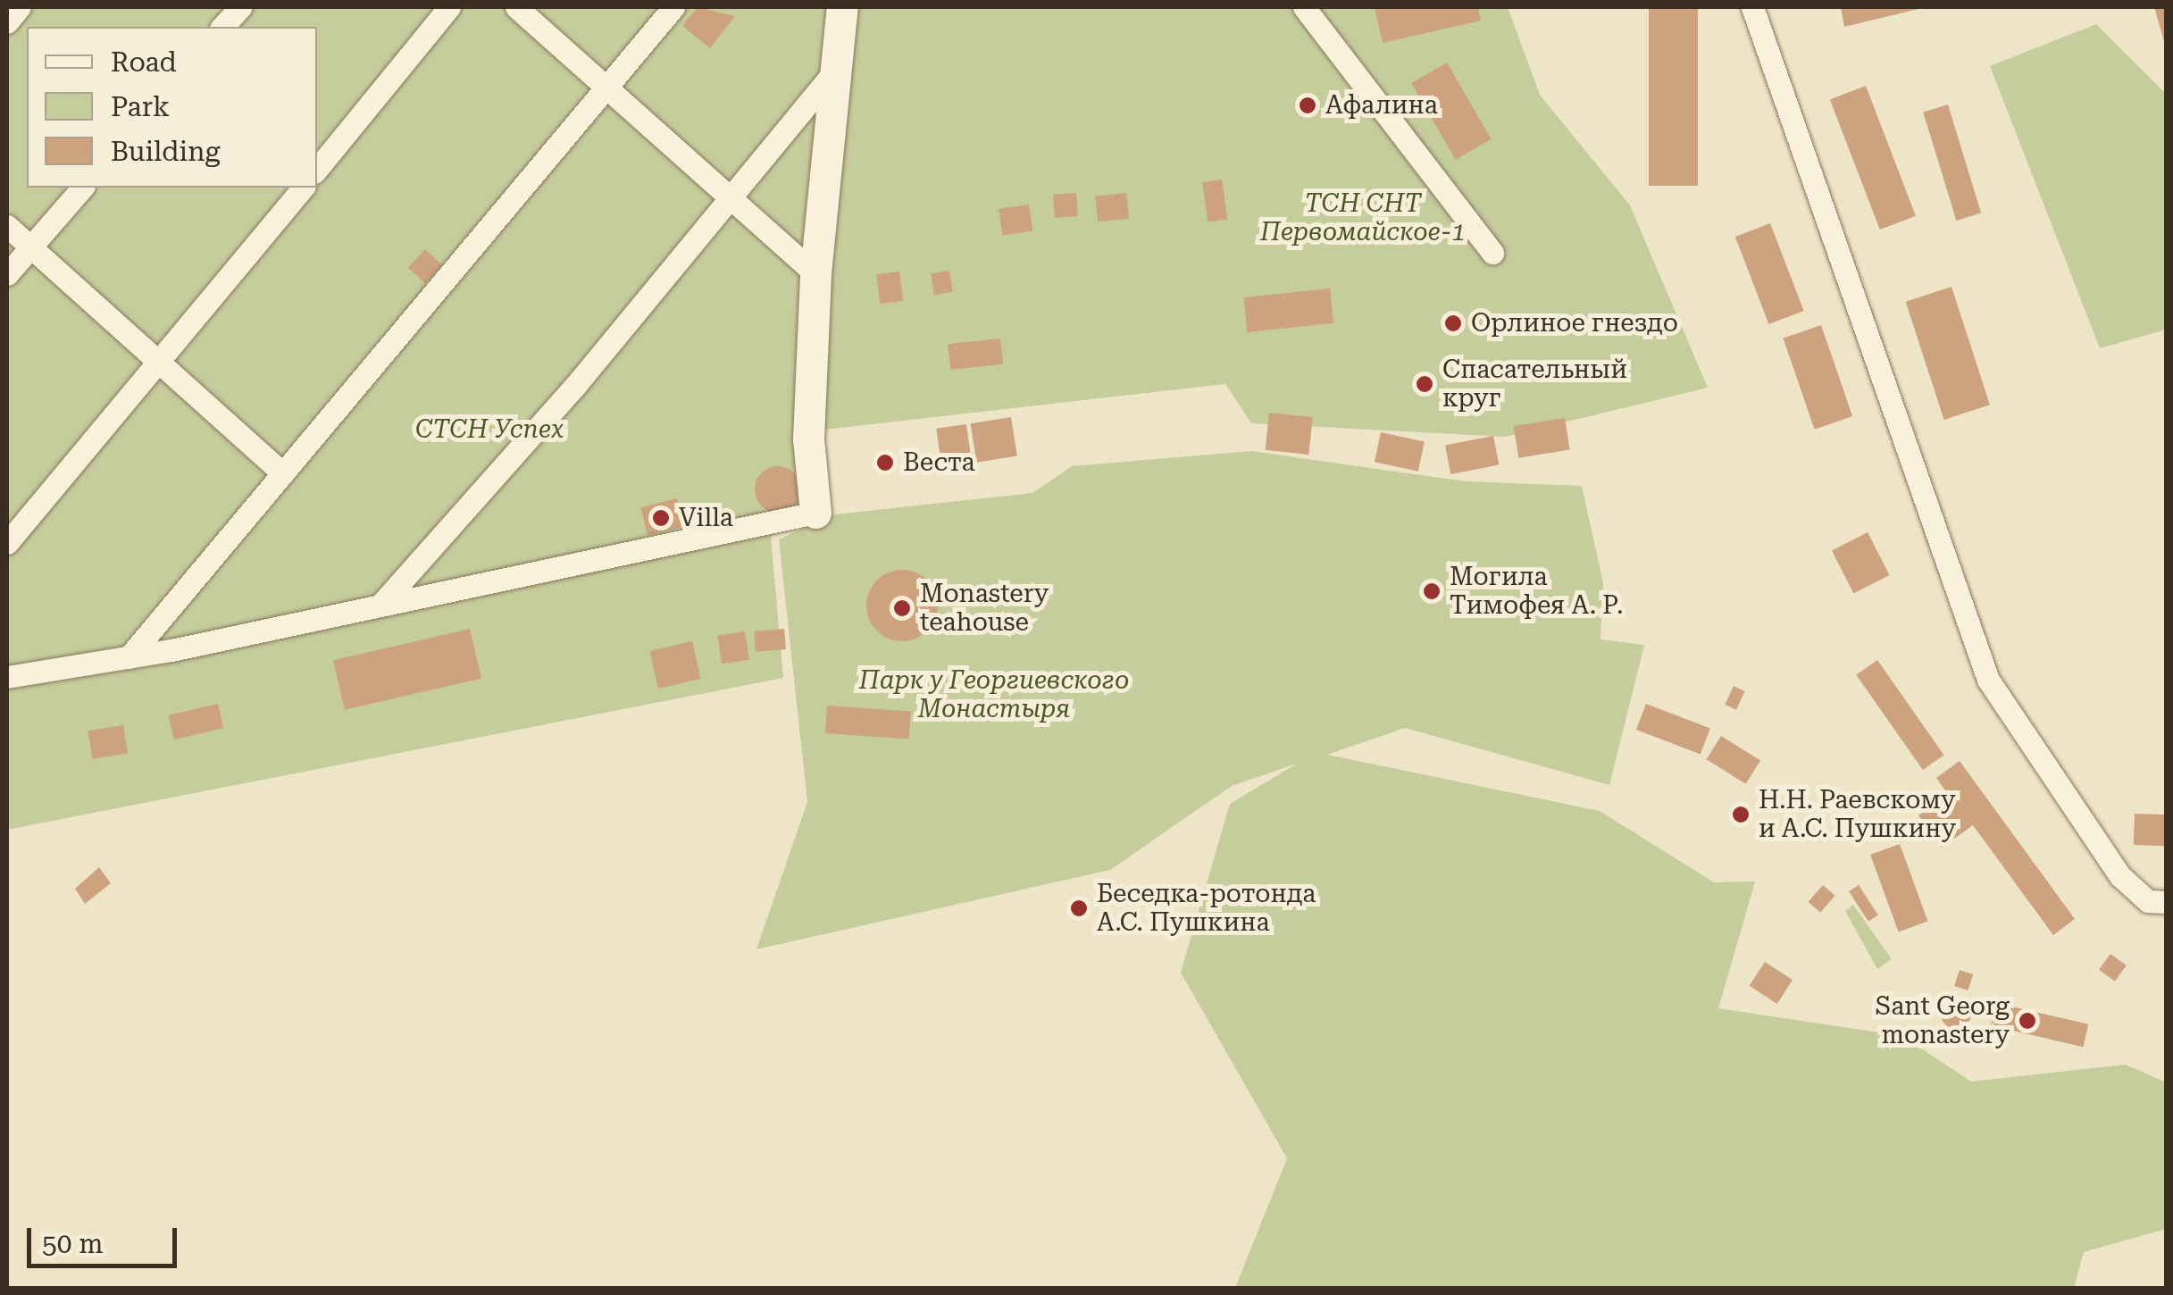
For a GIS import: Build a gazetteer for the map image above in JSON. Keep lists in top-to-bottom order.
{
  "parks": ["ТСН СНТ Первомайское-1", "СТСН Успех", "Парк у Георгиевского Монастыря"],
  "places": [
    "Афалина",
    "Орлиное гнездо",
    "Спасательный круг",
    "Веста",
    "Villa",
    "Могила Тимофея А. Р.",
    "Monastery teahouse",
    "Н.Н. Раевскому и А.С. Пушкину",
    "Беседка-ротонда А.С. Пушкина",
    "Sant Georg monastery"
  ],
  "legend": ["Road", "Park", "Building"],
  "scale_bar": "50 m"
}
